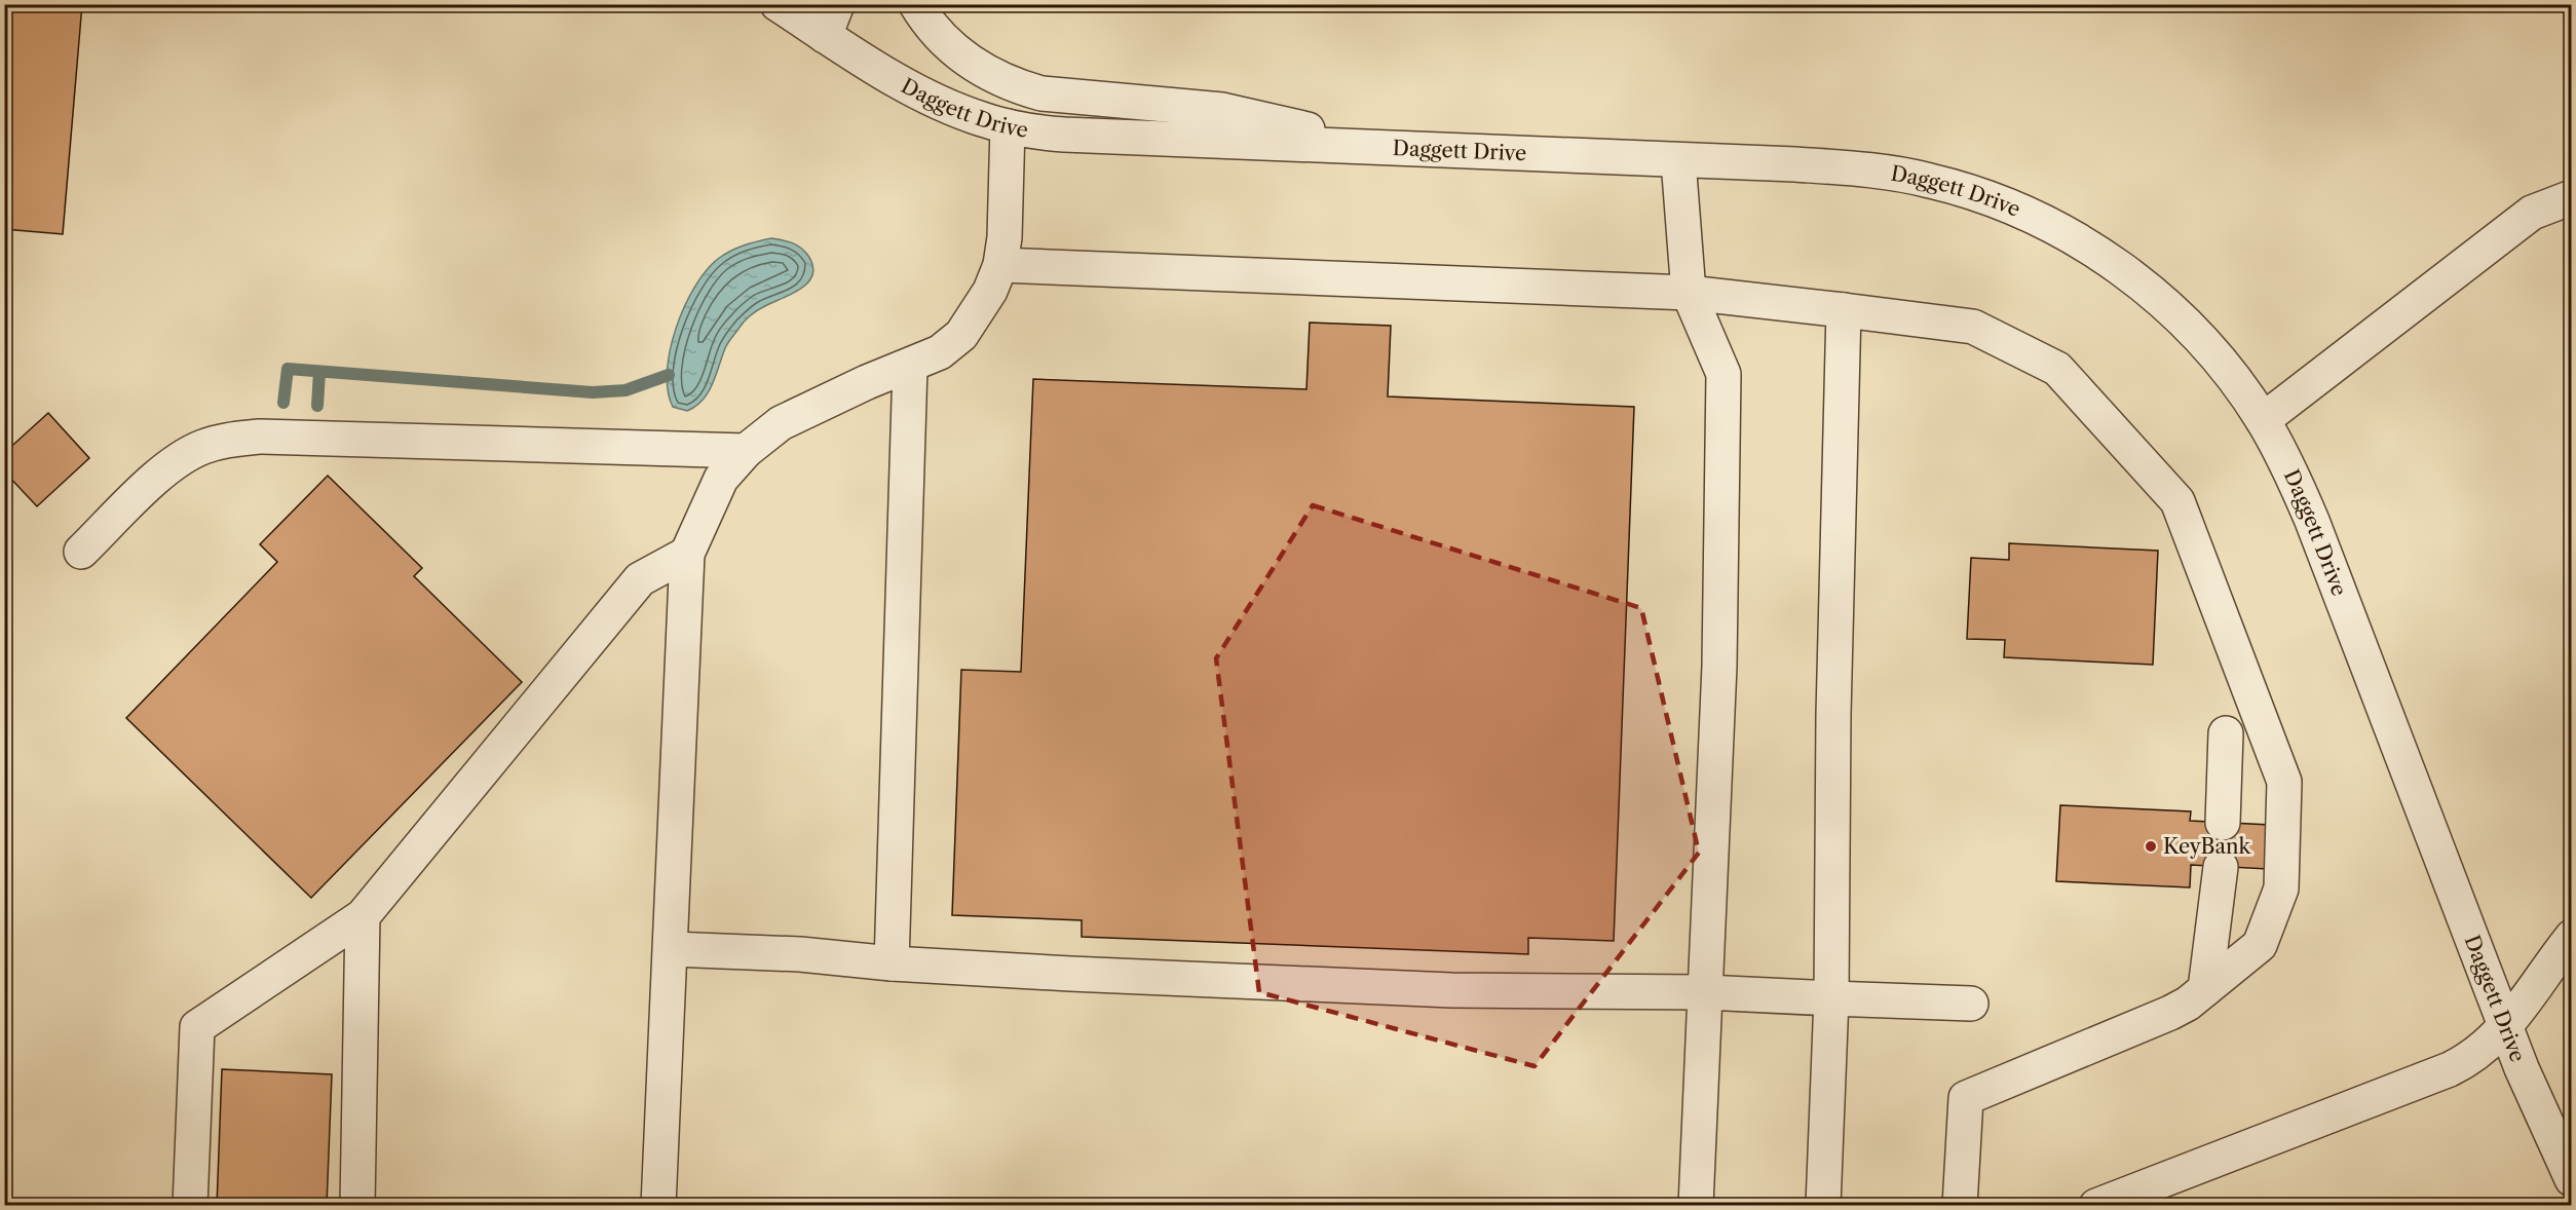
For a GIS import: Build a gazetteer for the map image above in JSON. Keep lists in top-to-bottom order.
{
  "streets": {
    "street": ["Daggett Drive"]
  },
  "places": ["KeyBank"]
}
